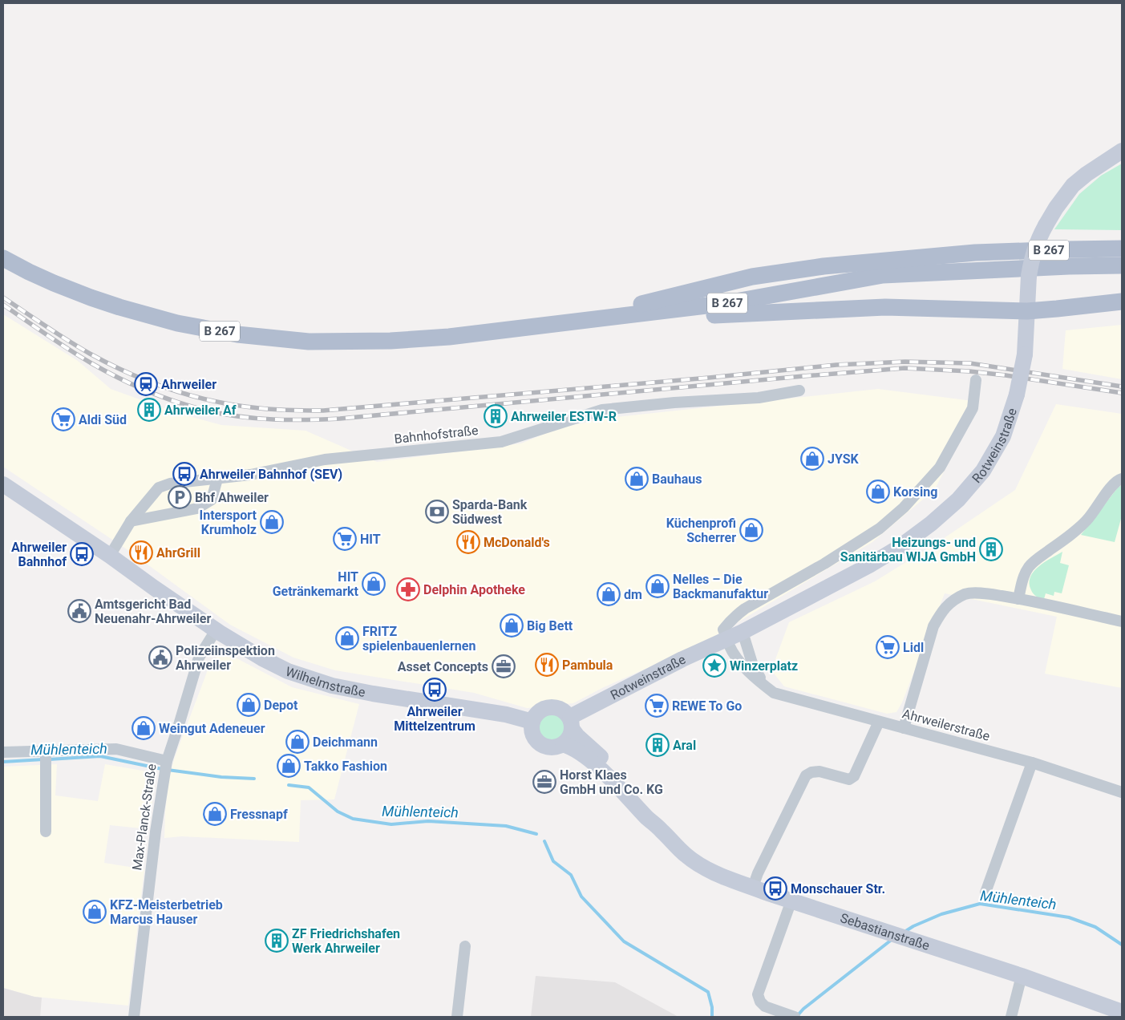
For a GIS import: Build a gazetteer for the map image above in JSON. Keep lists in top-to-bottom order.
{
  "streets": {
    "main road": [
      "B 267",
      "Rotweinstraße",
      "Wilhelmstraße",
      "Sebastianstraße"
    ],
    "street": ["Bahnhofstraße", "Ahrweilerstraße", "Max-Planck-Straße"]
  },
  "crossings": [
    ["B 267", "Rotweinstraße"],
    ["Bahnhofstraße", "Wilhelmstraße"],
    ["Rotweinstraße", "Wilhelmstraße"],
    ["Rotweinstraße", "Ahrweilerstraße"],
    ["Rotweinstraße", "Sebastianstraße"],
    ["Wilhelmstraße", "Max-Planck-Straße"],
    ["Wilhelmstraße", "Sebastianstraße"]
  ],
  "water": ["Mühlenteich"],
  "places": {
    "station": ["Ahrweiler"],
    "building": [
      "Ahrweiler Af",
      "Ahrweiler ESTW-R",
      "Heizungs- und Sanitärbau WIJA GmbH",
      "Aral",
      "ZF Friedrichshafen Werk Ahrweiler"
    ],
    "supermarket": [
      "Aldi Süd",
      "HIT",
      "Lidl",
      "REWE To Go"
    ],
    "shop": [
      "JYSK",
      "Bauhaus",
      "Korsing",
      "Intersport Krumholz",
      "Küchenprofi Scherrer",
      "HIT Getränkemarkt",
      "Nelles – Die Backmanufaktur",
      "dm",
      "Big Bett",
      "FRITZ spielenbauenlernen",
      "Depot",
      "Weingut Adeneuer",
      "Deichmann",
      "Takko Fashion",
      "Fressnapf",
      "KFZ-Meisterbetrieb Marcus Hauser"
    ],
    "bus stop": [
      "Ahrweiler Bahnhof (SEV)",
      "Ahrweiler Bahnhof",
      "Ahrweiler Mittelzentrum",
      "Monschauer Str."
    ],
    "parking": ["Bhf Ahweiler"],
    "bank": ["Sparda-Bank Südwest"],
    "restaurant": ["McDonald's", "AhrGrill", "Pambula"],
    "pharmacy": ["Delphin Apotheke"],
    "public building": ["Amtsgericht Bad Neuenahr-Ahrweiler", "Polizeiinspektion Ahrweiler"],
    "place": ["Winzerplatz"],
    "office": ["Asset Concepts", "Horst Klaes GmbH und Co. KG"]
  }
}
